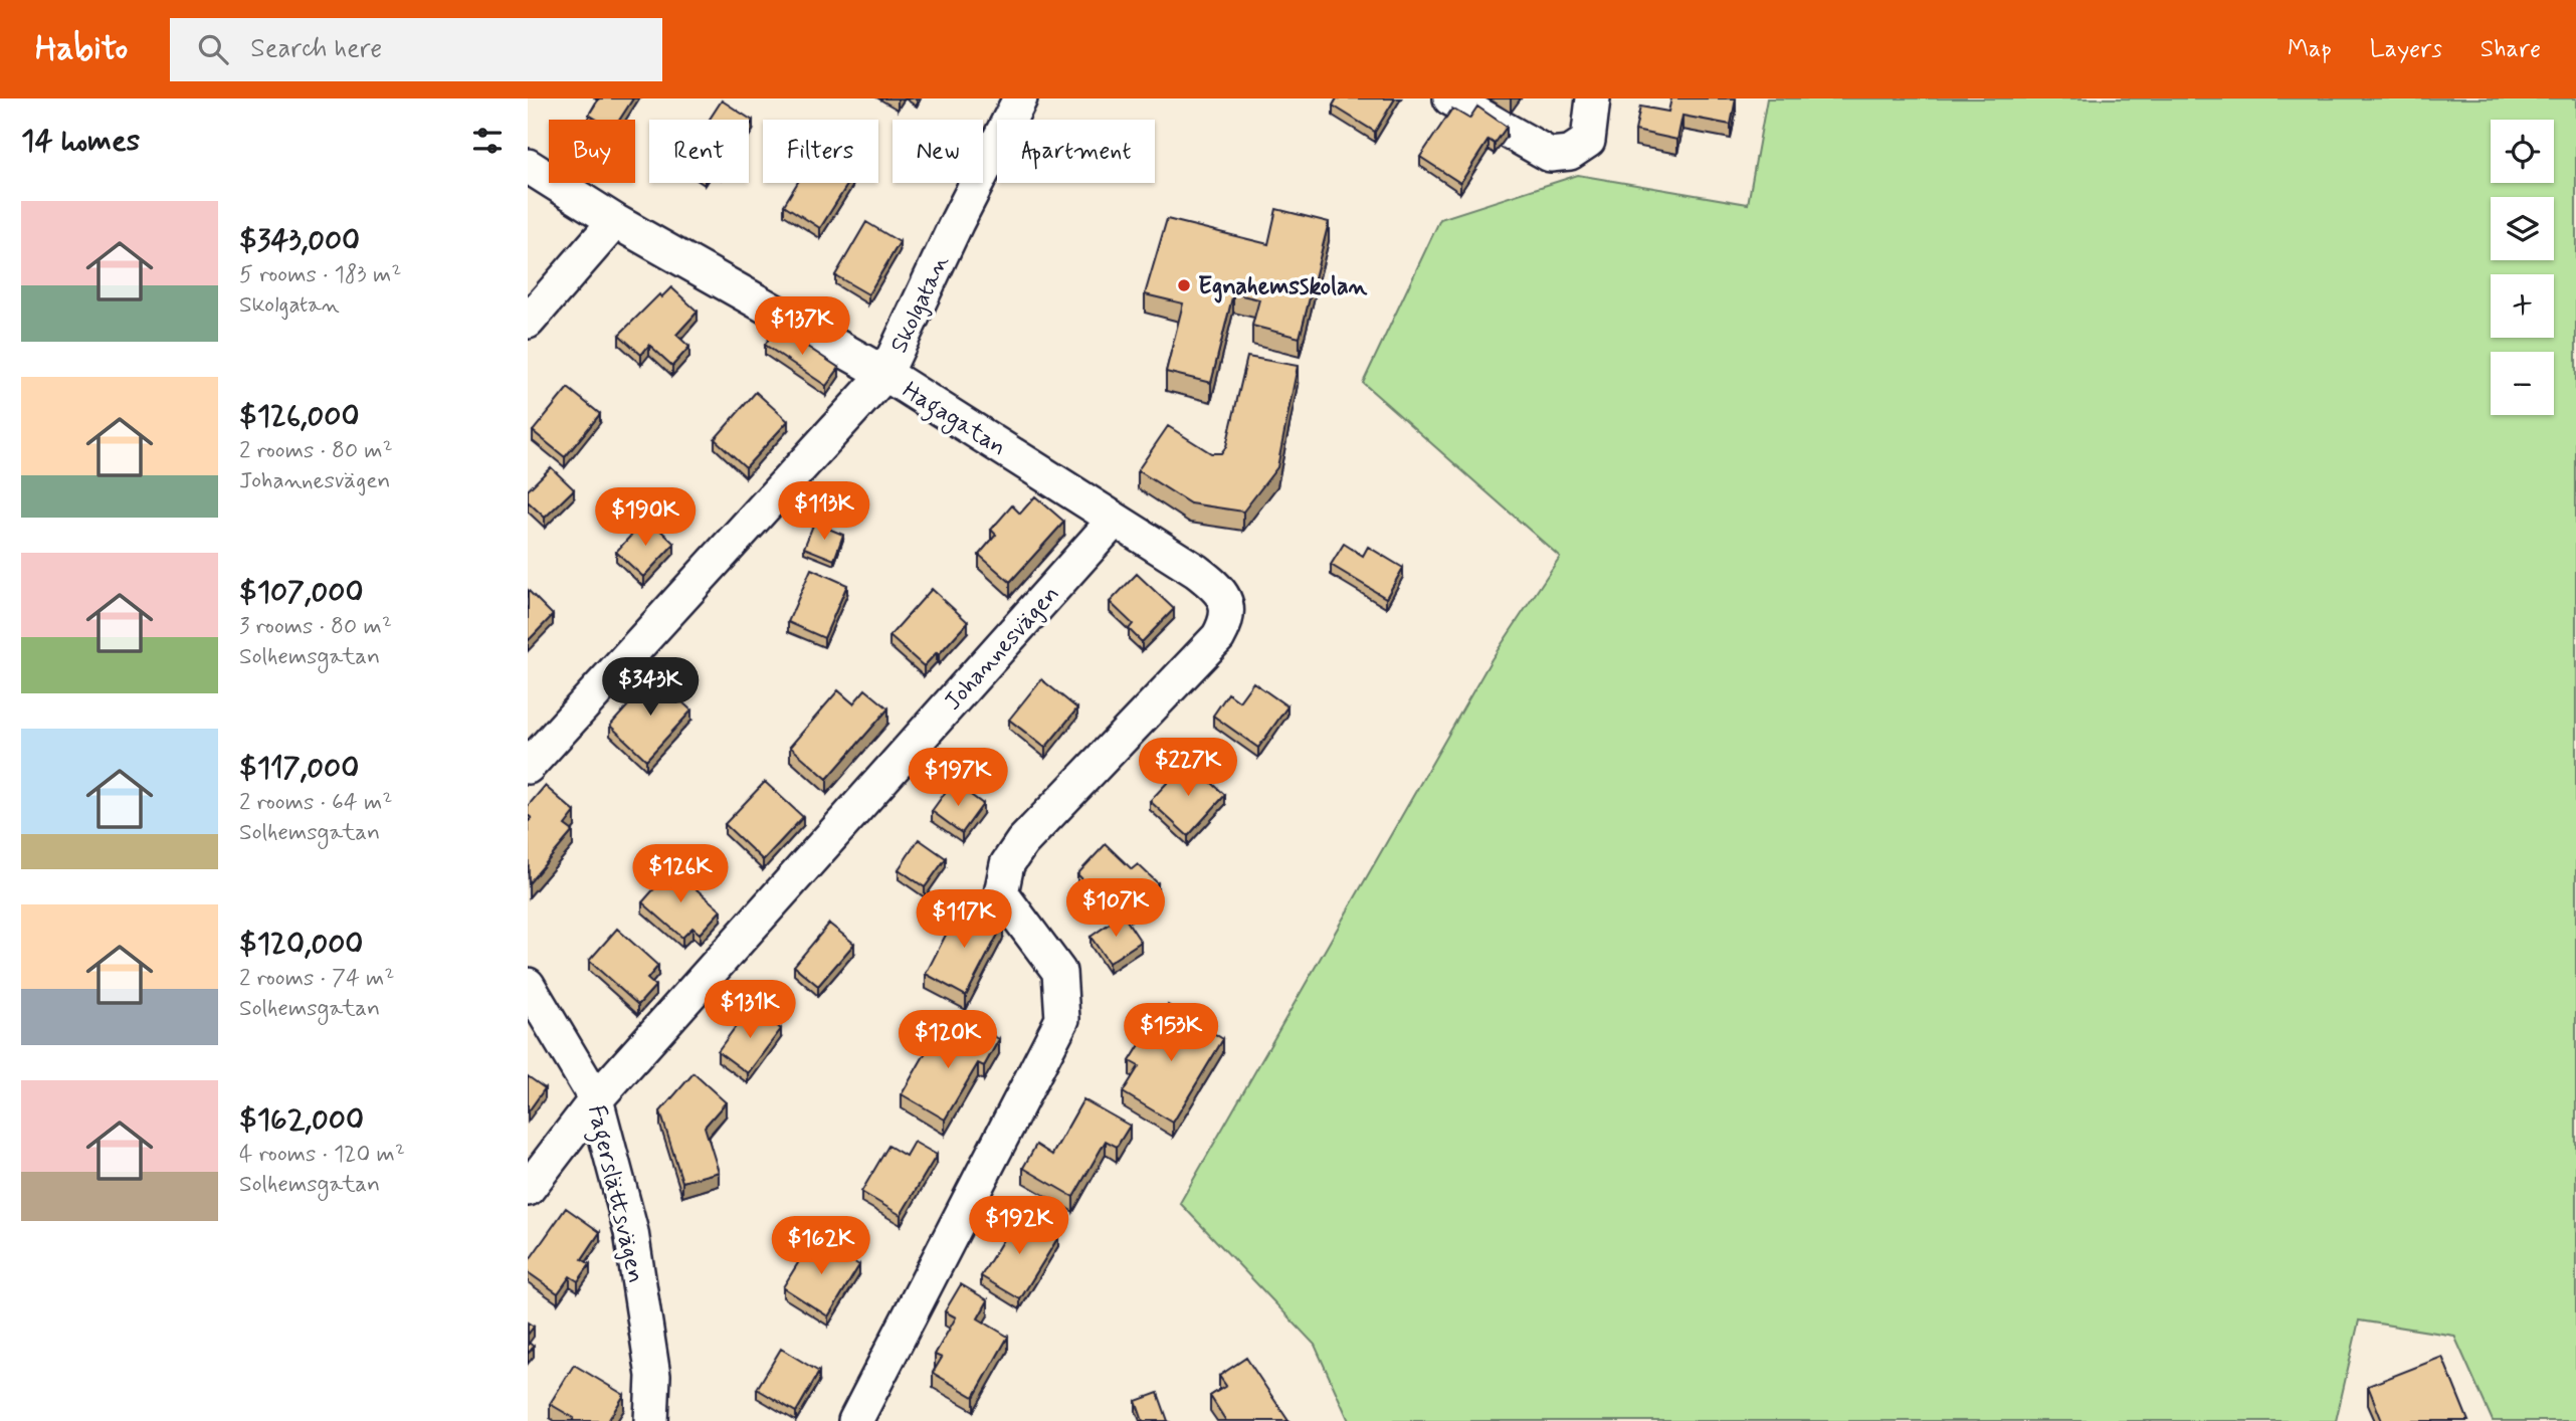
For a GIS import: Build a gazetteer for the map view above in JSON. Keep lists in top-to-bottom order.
{
  "streets": {
    "street": [
      "Skolgatan",
      "Hagagatan",
      "Johannesvägen",
      "Fagerslättsvägen"
    ]
  },
  "crossings": [
    ["Skolgatan", "Hagagatan"],
    ["Hagagatan", "Johannesvägen"],
    ["Johannesvägen", "Fagerslättsvägen"]
  ],
  "places": ["Egnahemsskolan"],
  "page": {
    "header": "Habito",
    "search": "Search here",
    "nav": ["Map", "Layers", "Share"],
    "heading": "14 homes",
    "map_buttons": ["+", "−"],
    "chip": [
      "Buy",
      "Rent",
      "Filters",
      "New",
      "Apartment"
    ],
    "list": [
      {
        "name": "$343,000",
        "note": "5 rooms · 183 m² · Skolgatan"
      },
      {
        "name": "$126,000",
        "note": "2 rooms · 80 m² · Johannesvägen"
      },
      {
        "name": "$107,000",
        "note": "3 rooms · 80 m² · Solhemsgatan"
      },
      {
        "name": "$117,000",
        "note": "2 rooms · 64 m² · Solhemsgatan"
      },
      {
        "name": "$120,000",
        "note": "2 rooms · 74 m² · Solhemsgatan"
      },
      {
        "name": "$162,000",
        "note": "4 rooms · 120 m² · Solhemsgatan"
      }
    ],
    "price": [
      "$137K",
      "$113K",
      "$190K",
      "$343K",
      "$227K",
      "$197K",
      "$126K",
      "$107K",
      "$117K",
      "$131K",
      "$153K",
      "$120K",
      "$192K",
      "$162K"
    ]
  }
}
